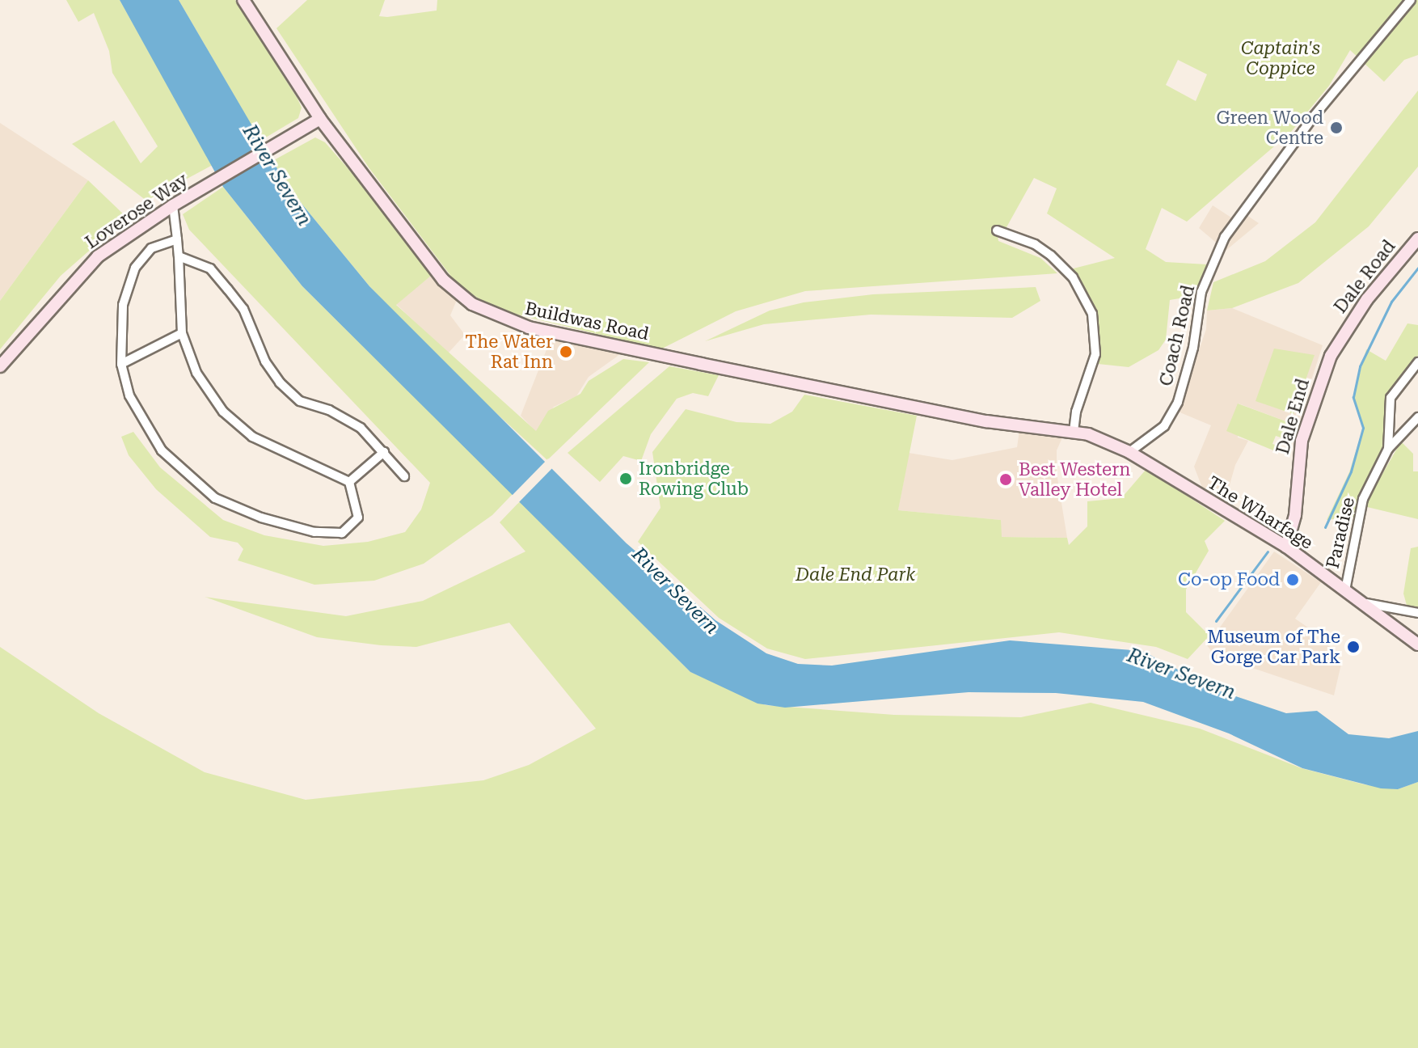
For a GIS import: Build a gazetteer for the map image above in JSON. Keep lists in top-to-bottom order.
{
  "streets": {
    "street": [
      "Loverose Way",
      "Dale Road",
      "Buildwas Road",
      "Coach Road",
      "Dale End",
      "The Wharfage",
      "Paradise"
    ]
  },
  "crossings": [
    ["Loverose Way", "Buildwas Road"],
    ["Dale Road", "Dale End"],
    ["Buildwas Road", "The Wharfage"],
    ["Coach Road", "The Wharfage"],
    ["Dale End", "The Wharfage"],
    ["The Wharfage", "Paradise"]
  ],
  "water": ["River Severn"],
  "parks": ["Captain's Coppice", "Dale End Park"],
  "places": [
    "Green Wood Centre",
    "The Water Rat Inn",
    "Ironbridge Rowing Club",
    "Best Western Valley Hotel",
    "Co-op Food",
    "Museum of The Gorge Car Park"
  ]
}
